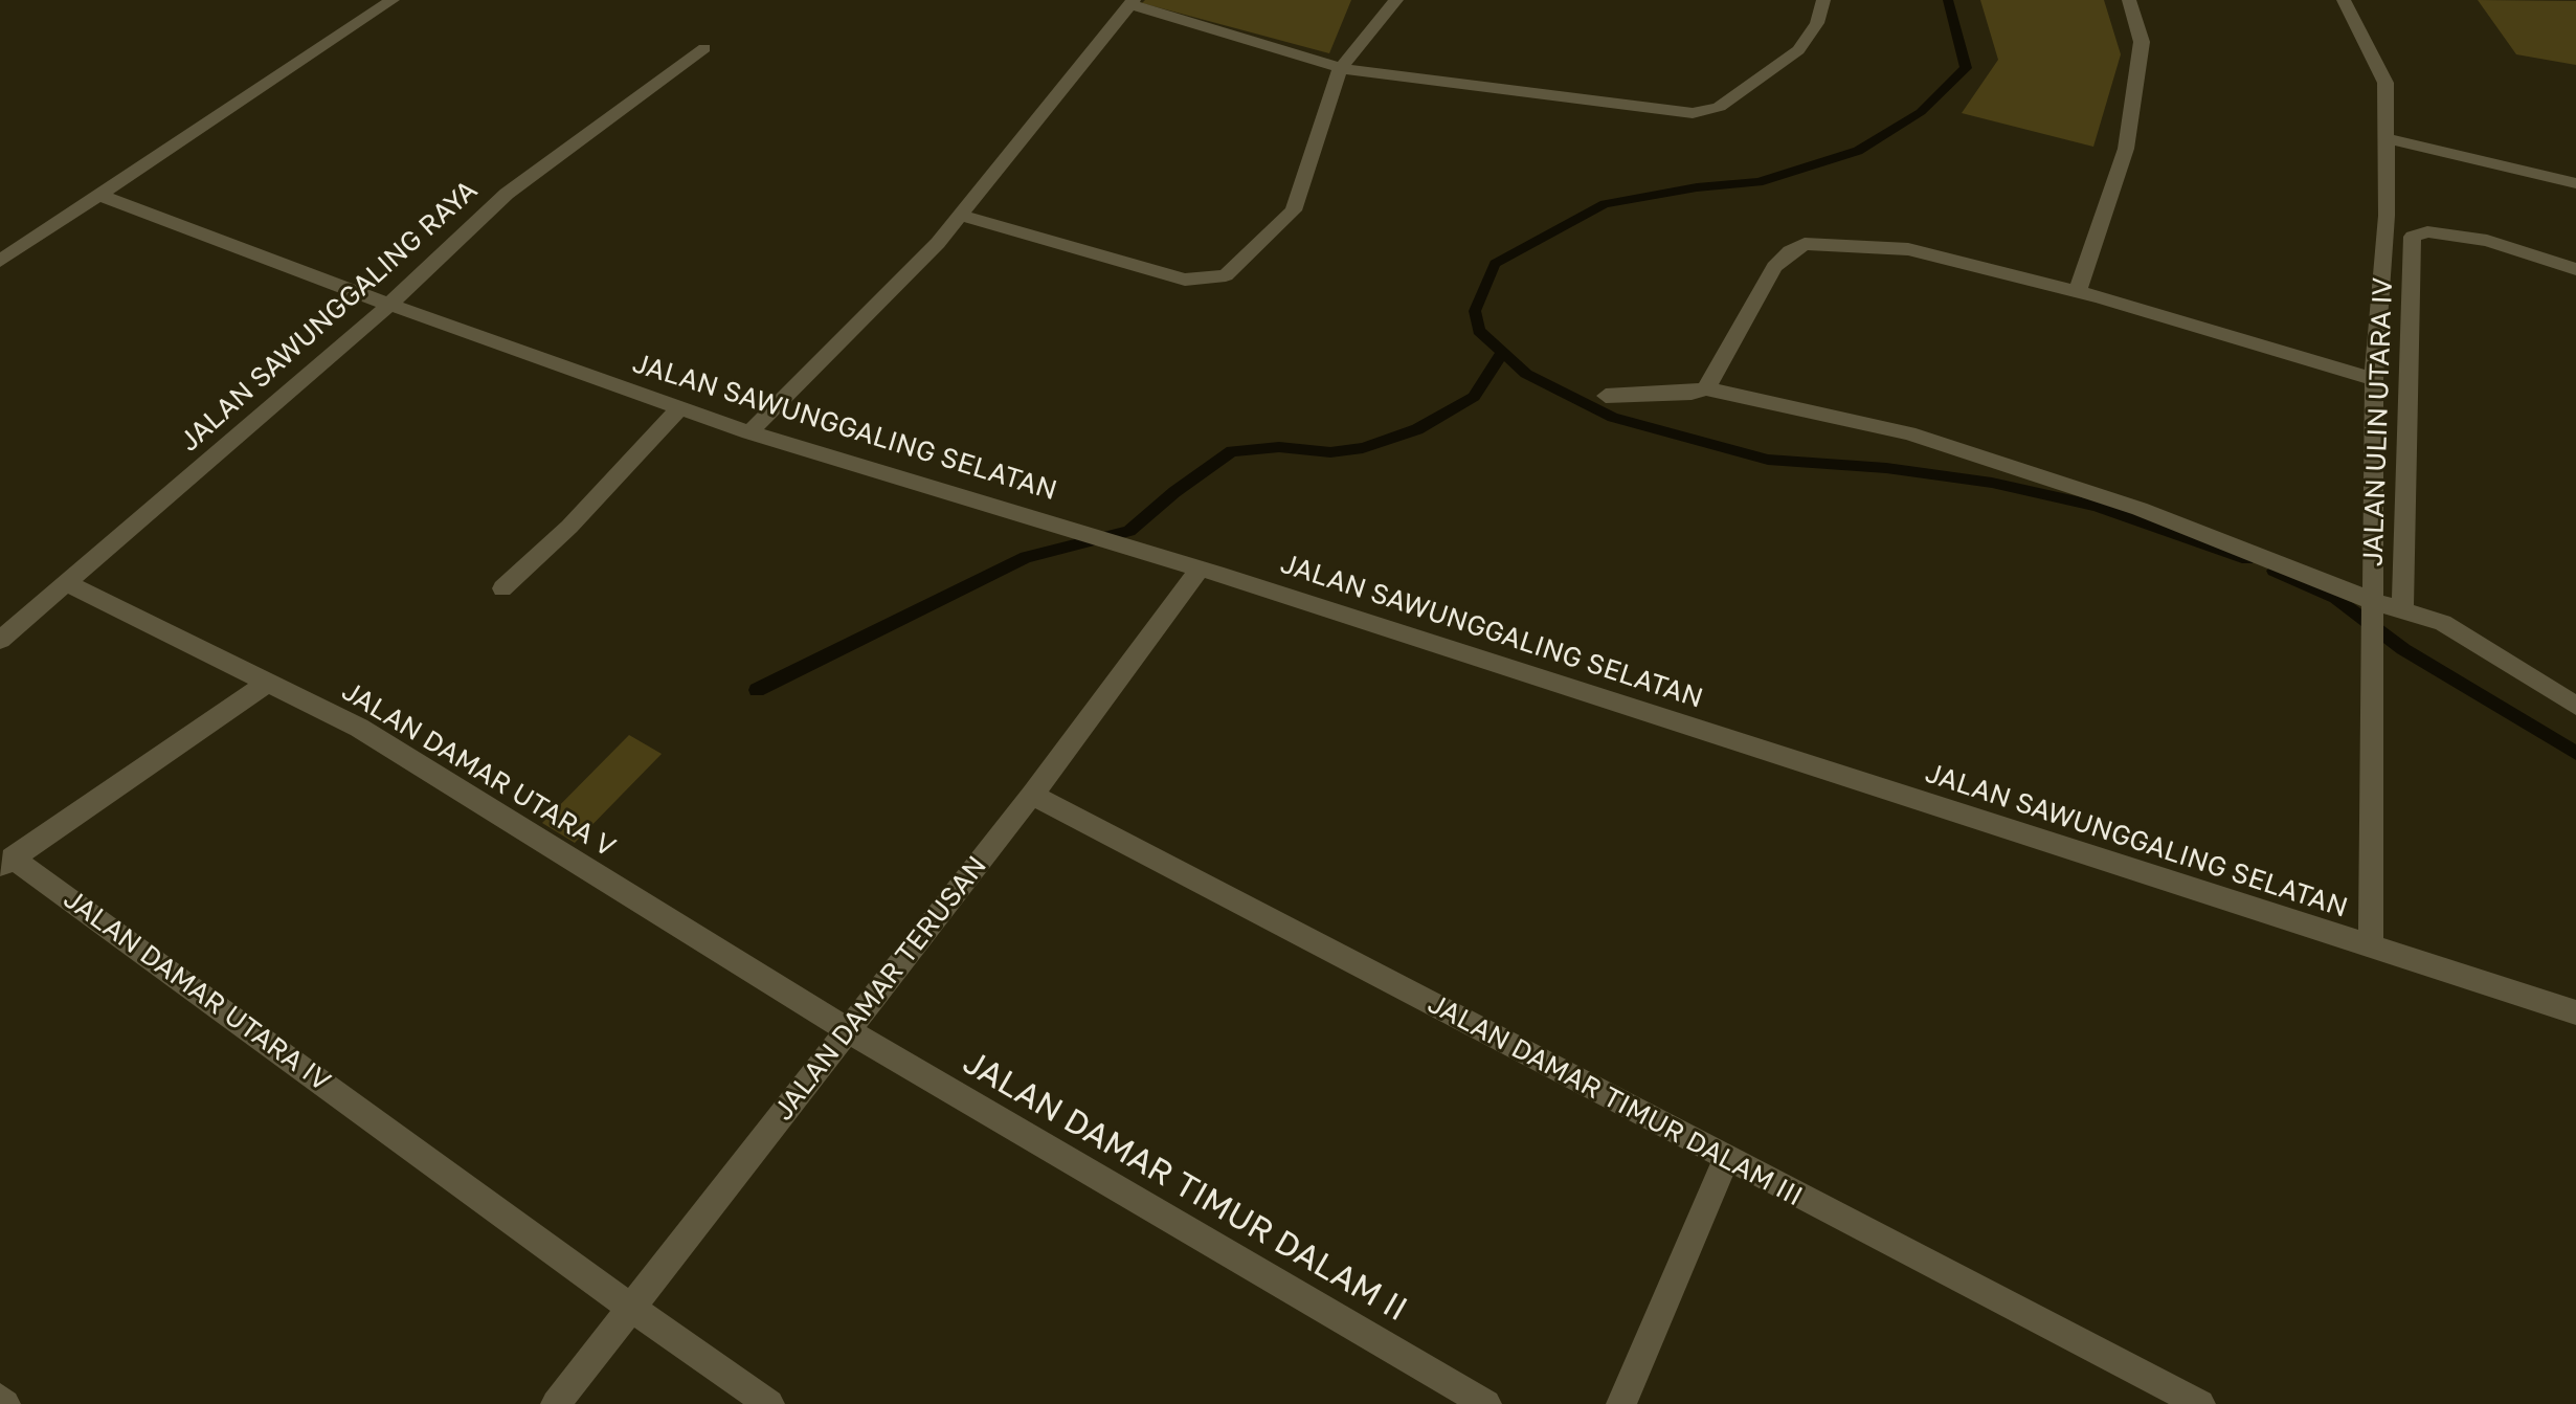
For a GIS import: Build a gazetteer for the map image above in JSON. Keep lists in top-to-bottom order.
{
  "streets": {
    "street": [
      "JALAN SAWUNGGALING RAYA",
      "JALAN ULIN UTARA IV",
      "JALAN SAWUNGGALING SELATAN",
      "JALAN DAMAR UTARA V",
      "JALAN DAMAR TERUSAN",
      "JALAN DAMAR UTARA IV",
      "JALAN DAMAR TIMUR DALAM III",
      "JALAN DAMAR TIMUR DALAM II"
    ]
  },
  "crossings": [
    ["JALAN SAWUNGGALING RAYA", "JALAN SAWUNGGALING SELATAN"],
    ["JALAN SAWUNGGALING RAYA", "JALAN DAMAR UTARA V"],
    ["JALAN SAWUNGGALING SELATAN", "JALAN DAMAR TERUSAN"],
    ["JALAN DAMAR UTARA V", "JALAN DAMAR TERUSAN"],
    ["JALAN DAMAR UTARA V", "JALAN DAMAR UTARA IV"],
    ["JALAN DAMAR UTARA V", "JALAN DAMAR TIMUR DALAM II"],
    ["JALAN DAMAR TERUSAN", "JALAN DAMAR UTARA IV"],
    ["JALAN DAMAR TERUSAN", "JALAN DAMAR TIMUR DALAM III"],
    ["JALAN DAMAR TERUSAN", "JALAN DAMAR TIMUR DALAM II"]
  ]
}
